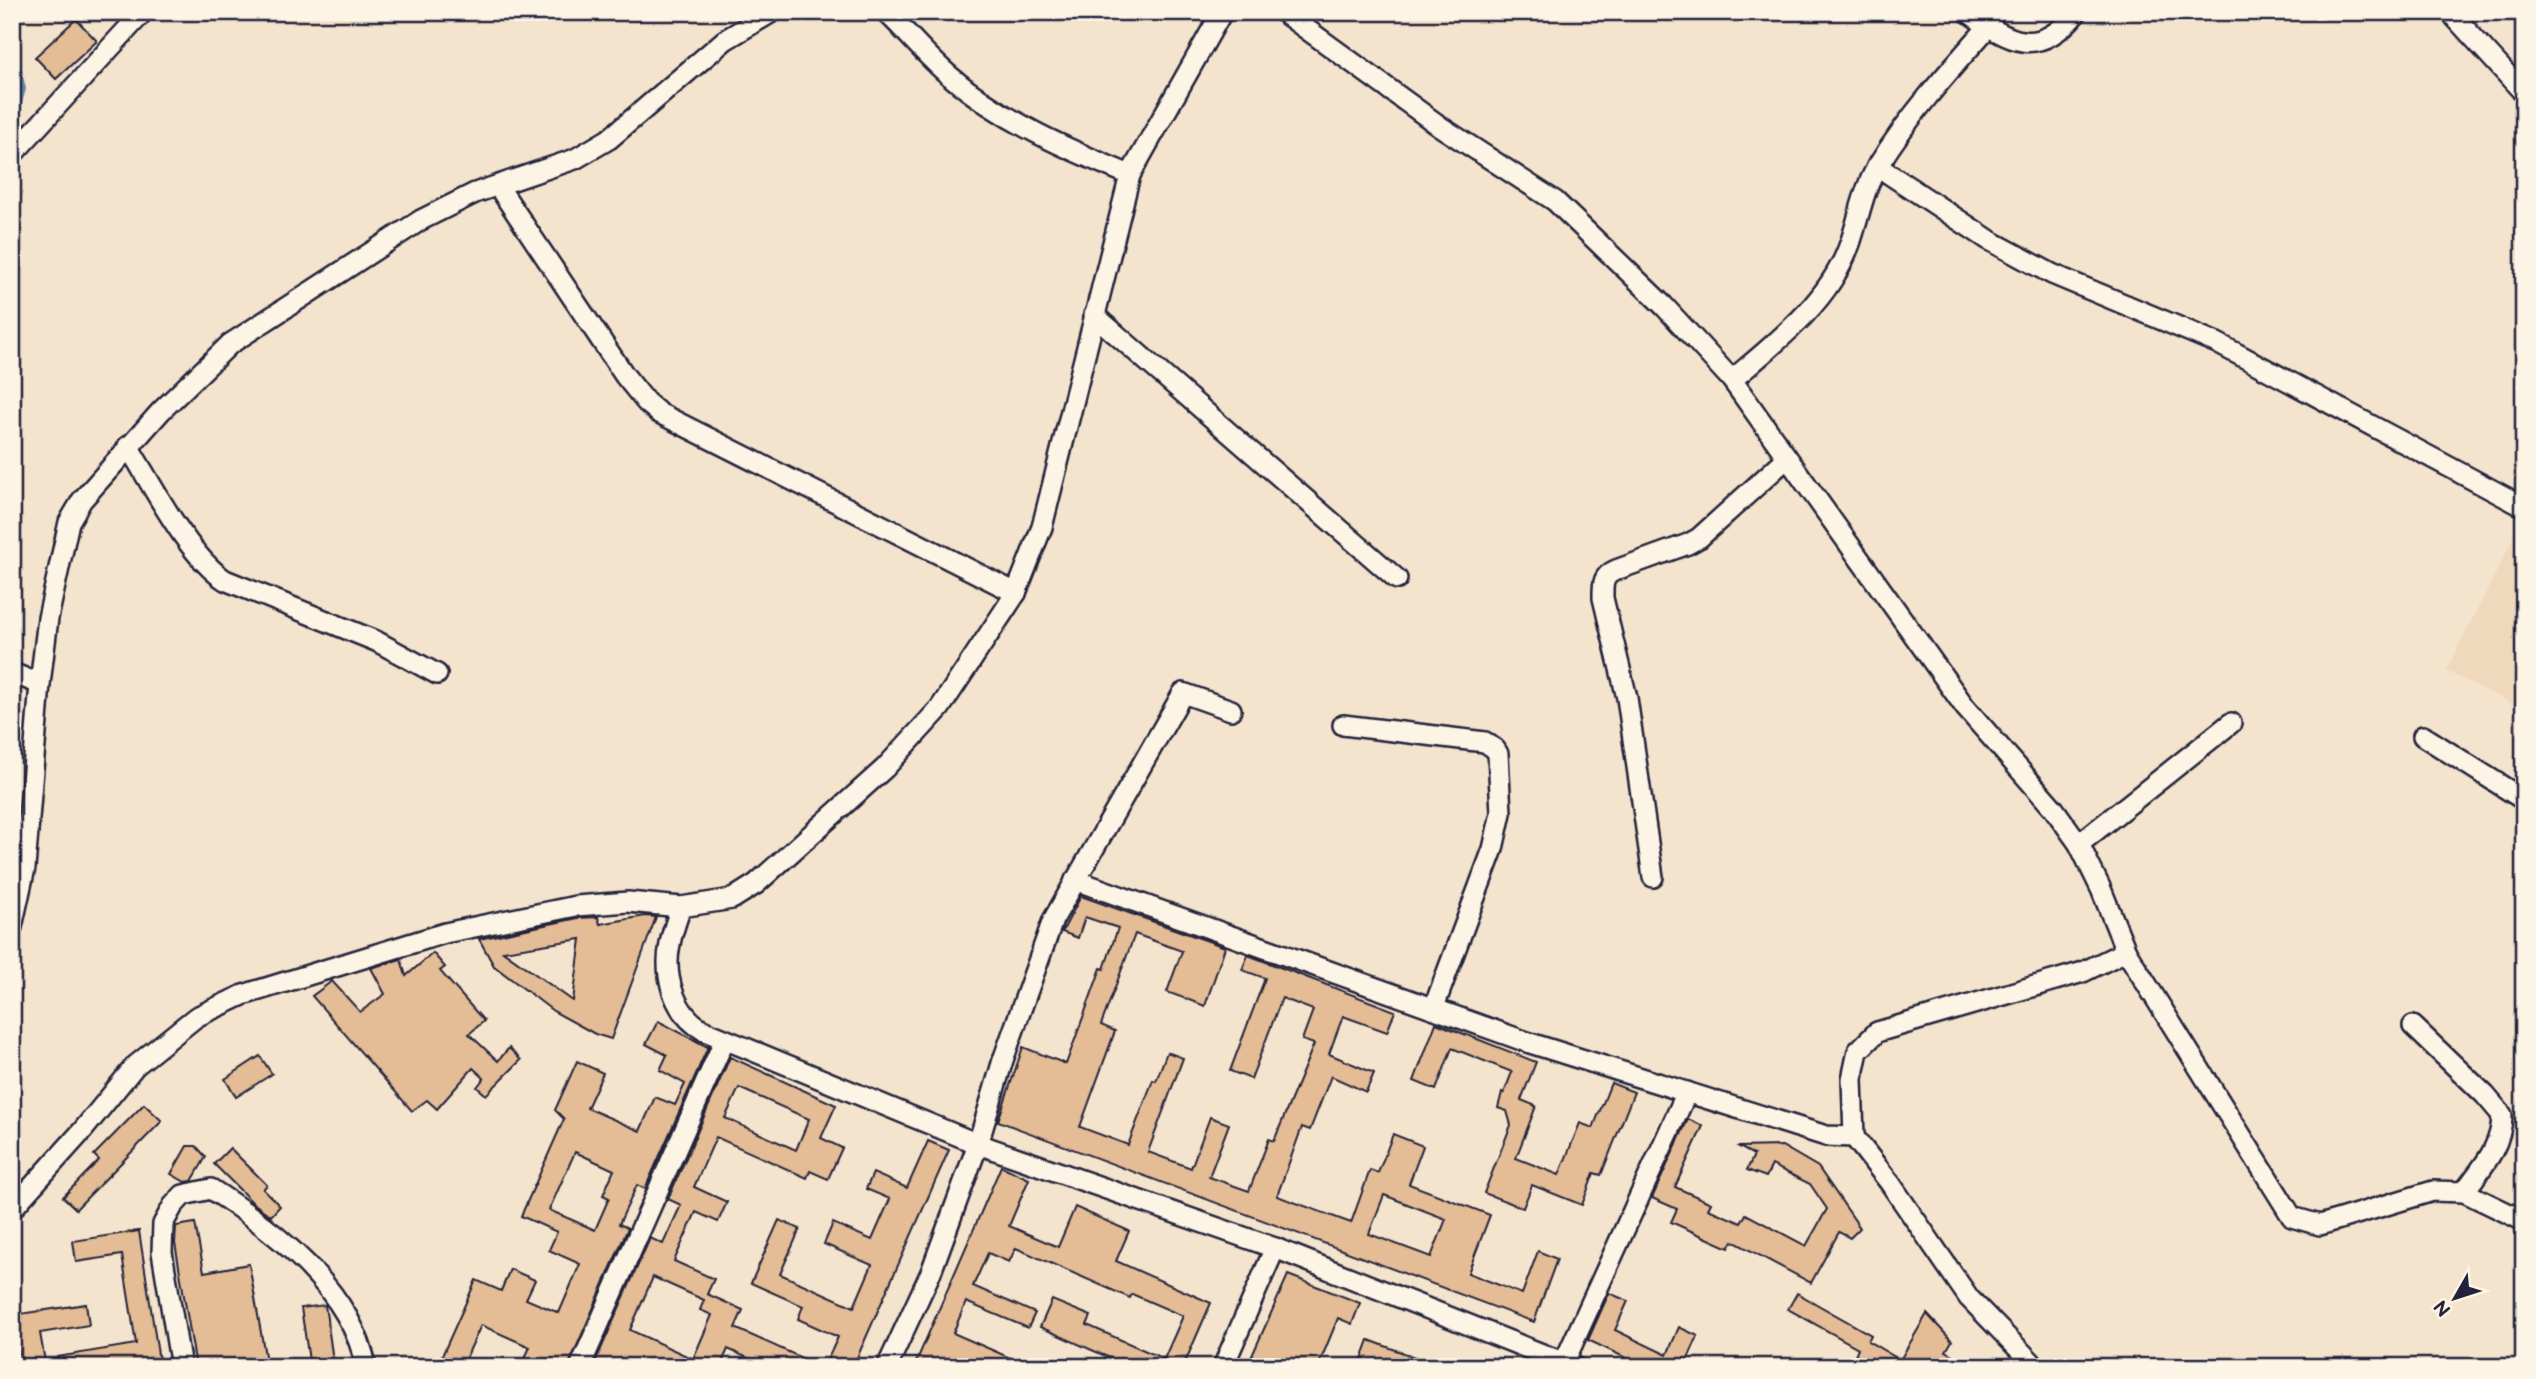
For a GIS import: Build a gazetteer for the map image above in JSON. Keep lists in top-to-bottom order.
{
  "north": "bottom left"
}
